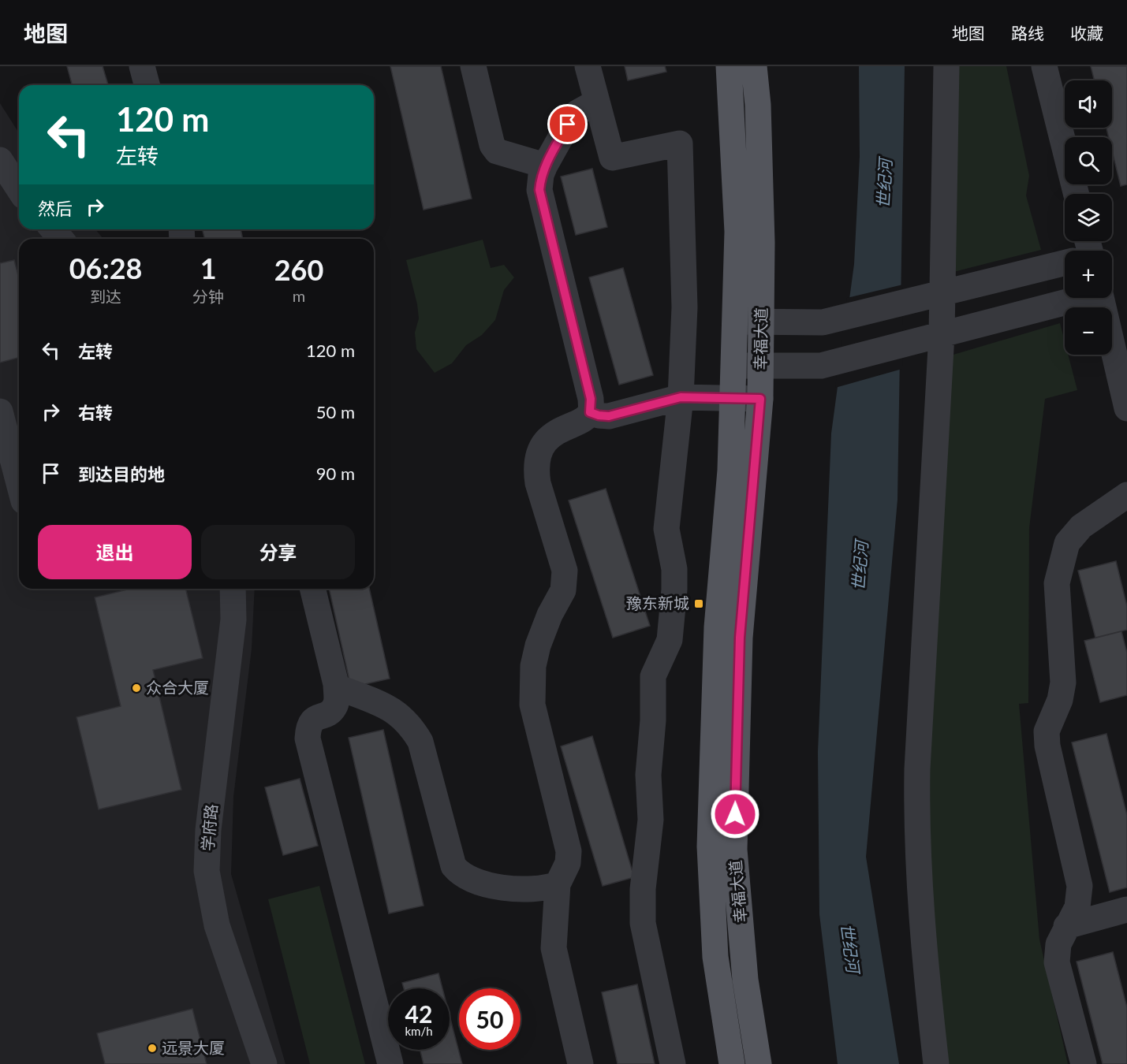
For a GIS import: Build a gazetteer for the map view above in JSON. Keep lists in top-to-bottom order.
{
  "streets": {
    "main road": ["幸福大道"],
    "street": ["学府路"]
  },
  "water": ["世纪河"],
  "places": {
    "transit": ["豫东新城"],
    "other": ["众合大厦", "远景大厦"]
  },
  "page": {
    "header": "地图",
    "nav": ["地图", "路线", "收藏"],
    "map_buttons": ["+", "−"],
    "turn": ["120 m", "左转"],
    "then": "然后",
    "eta": [
      "06:28",
      "到达",
      "1",
      "分钟",
      "260",
      "m"
    ],
    "list": [
      {
        "name": "左转",
        "value": "120 m"
      },
      {
        "name": "右转",
        "value": "50 m"
      },
      {
        "name": "到达目的地",
        "value": "90 m"
      }
    ],
    "buttons": ["退出", "分享"],
    "speed": "42 km/h",
    "limit": "50"
  }
}
